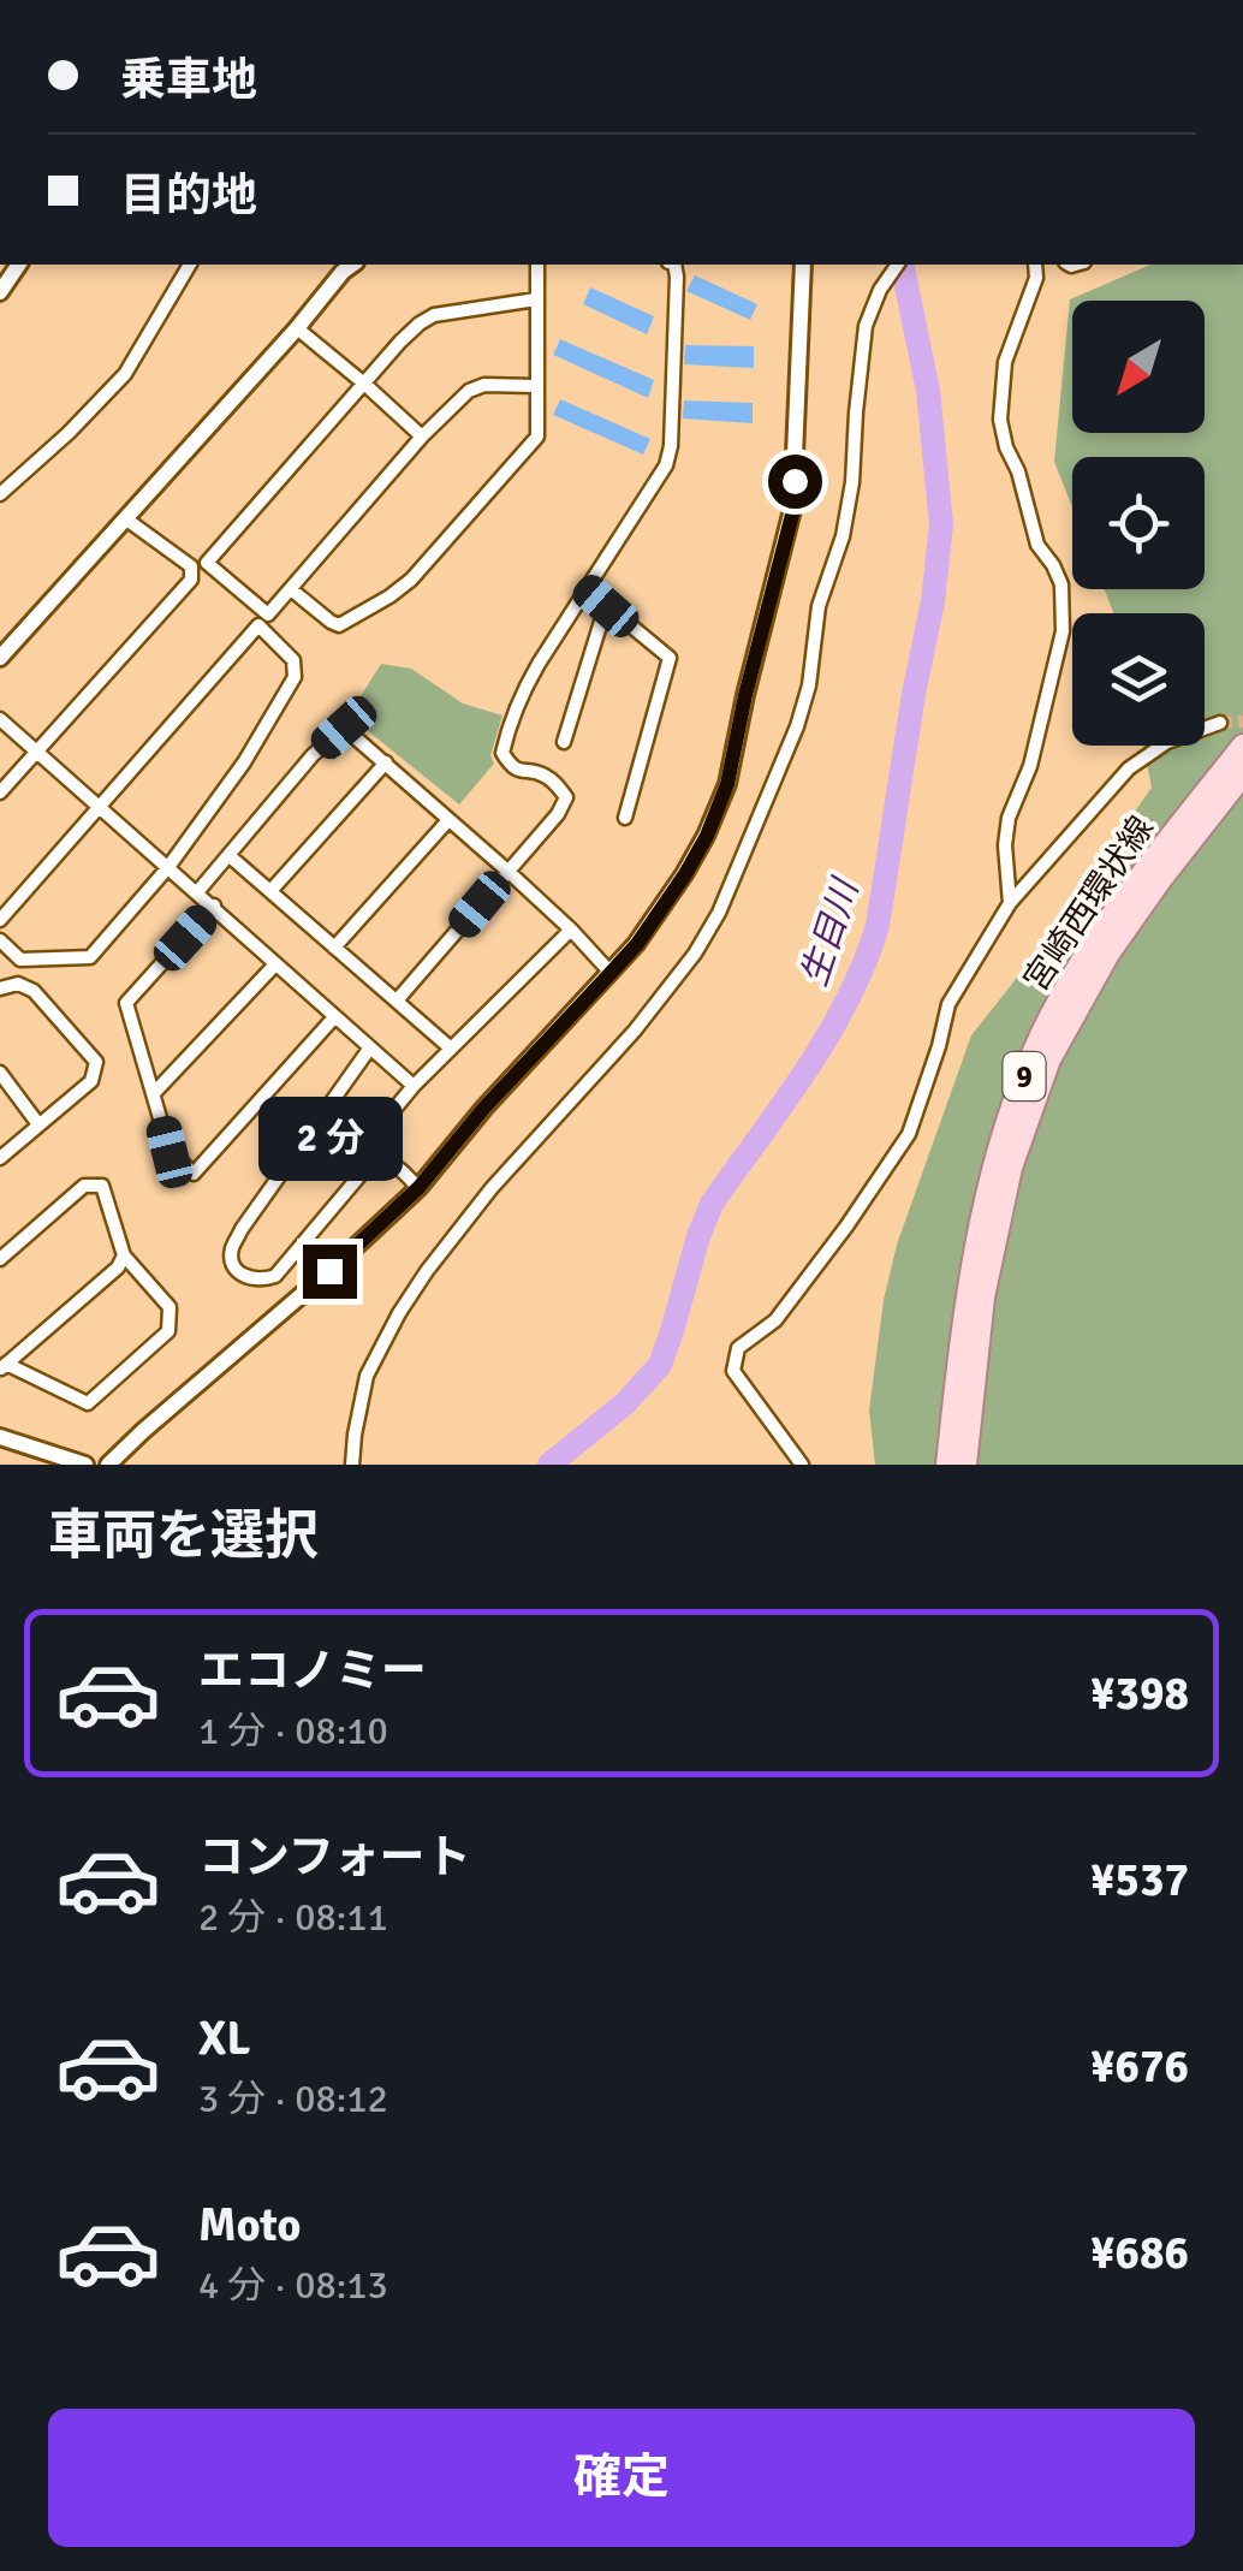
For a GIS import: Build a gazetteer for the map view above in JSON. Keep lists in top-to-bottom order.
{
  "streets": {
    "main road": ["宮崎西環状線", "9"]
  },
  "water": ["生目川"],
  "north": "bottom left",
  "page": {
    "banner": ["乗車地", "目的地"],
    "bubble": "2 分",
    "heading": "車両を選択",
    "list": [
      {
        "name": "エコノミー",
        "note": "1 分 · 08:10",
        "value": "¥398"
      },
      {
        "name": "コンフォート",
        "note": "2 分 · 08:11",
        "value": "¥537"
      },
      {
        "name": "XL",
        "note": "3 分 · 08:12",
        "value": "¥676"
      },
      {
        "name": "Moto",
        "note": "4 分 · 08:13",
        "value": "¥686"
      }
    ],
    "buttons": "確定"
  }
}
